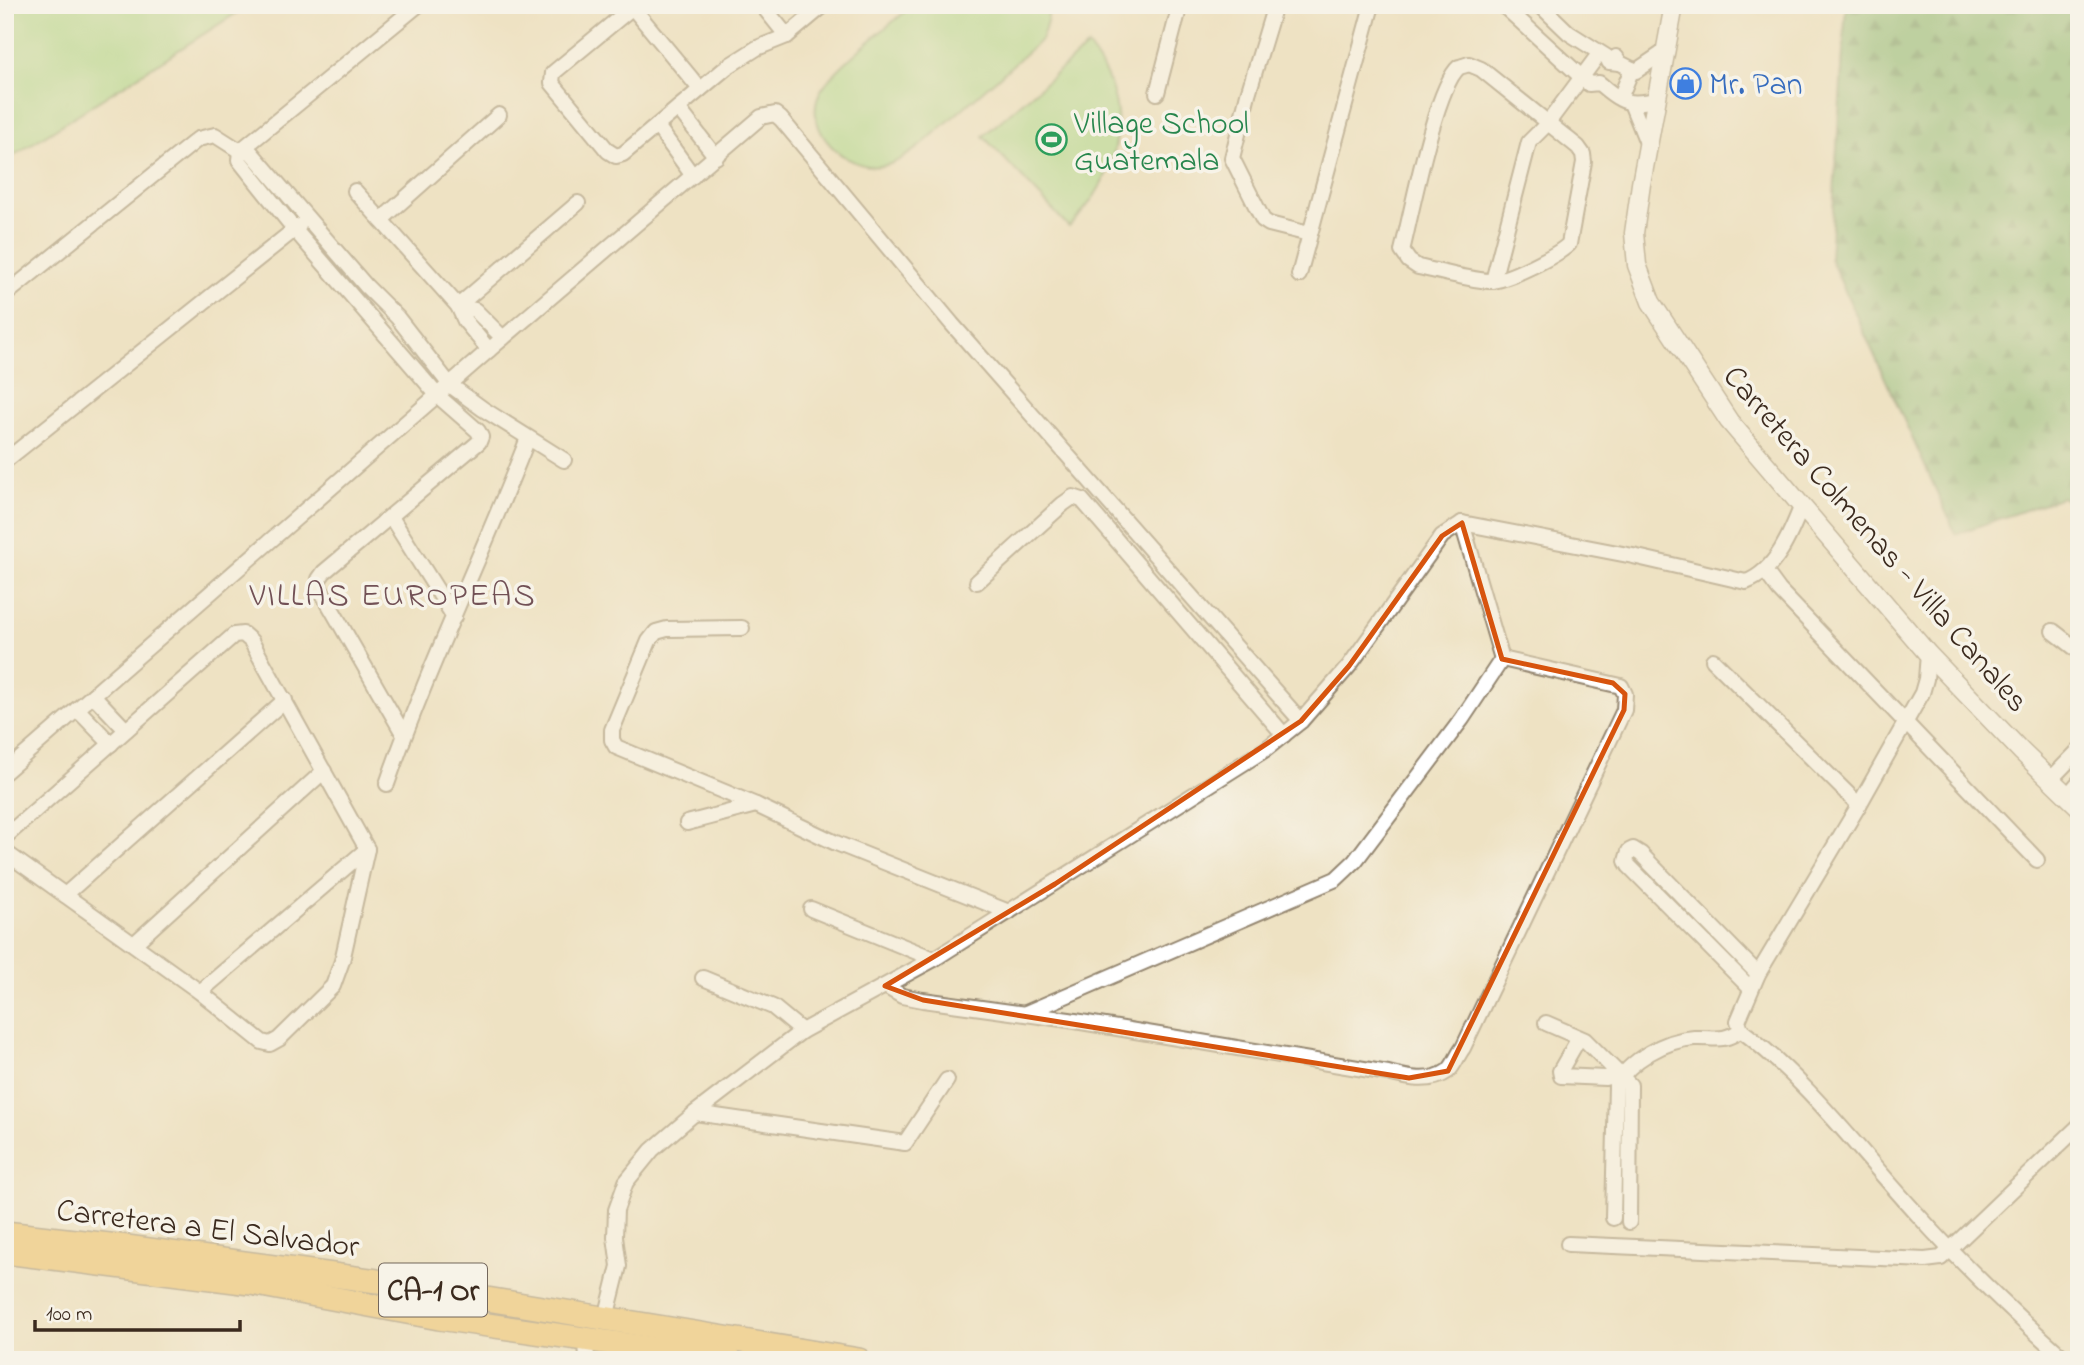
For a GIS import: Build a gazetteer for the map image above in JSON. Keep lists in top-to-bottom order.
{
  "streets": {
    "highway": ["Carretera a El Salvador", "CA-1 Or"],
    "street": ["Carretera Colmenas - Villa Canales"]
  },
  "districts": ["VILLAS EUROPEAS"],
  "places": {
    "shop": ["Mr. Pan"],
    "sports": ["Village School Guatemala"]
  },
  "scale_bar": "100 m"
}
